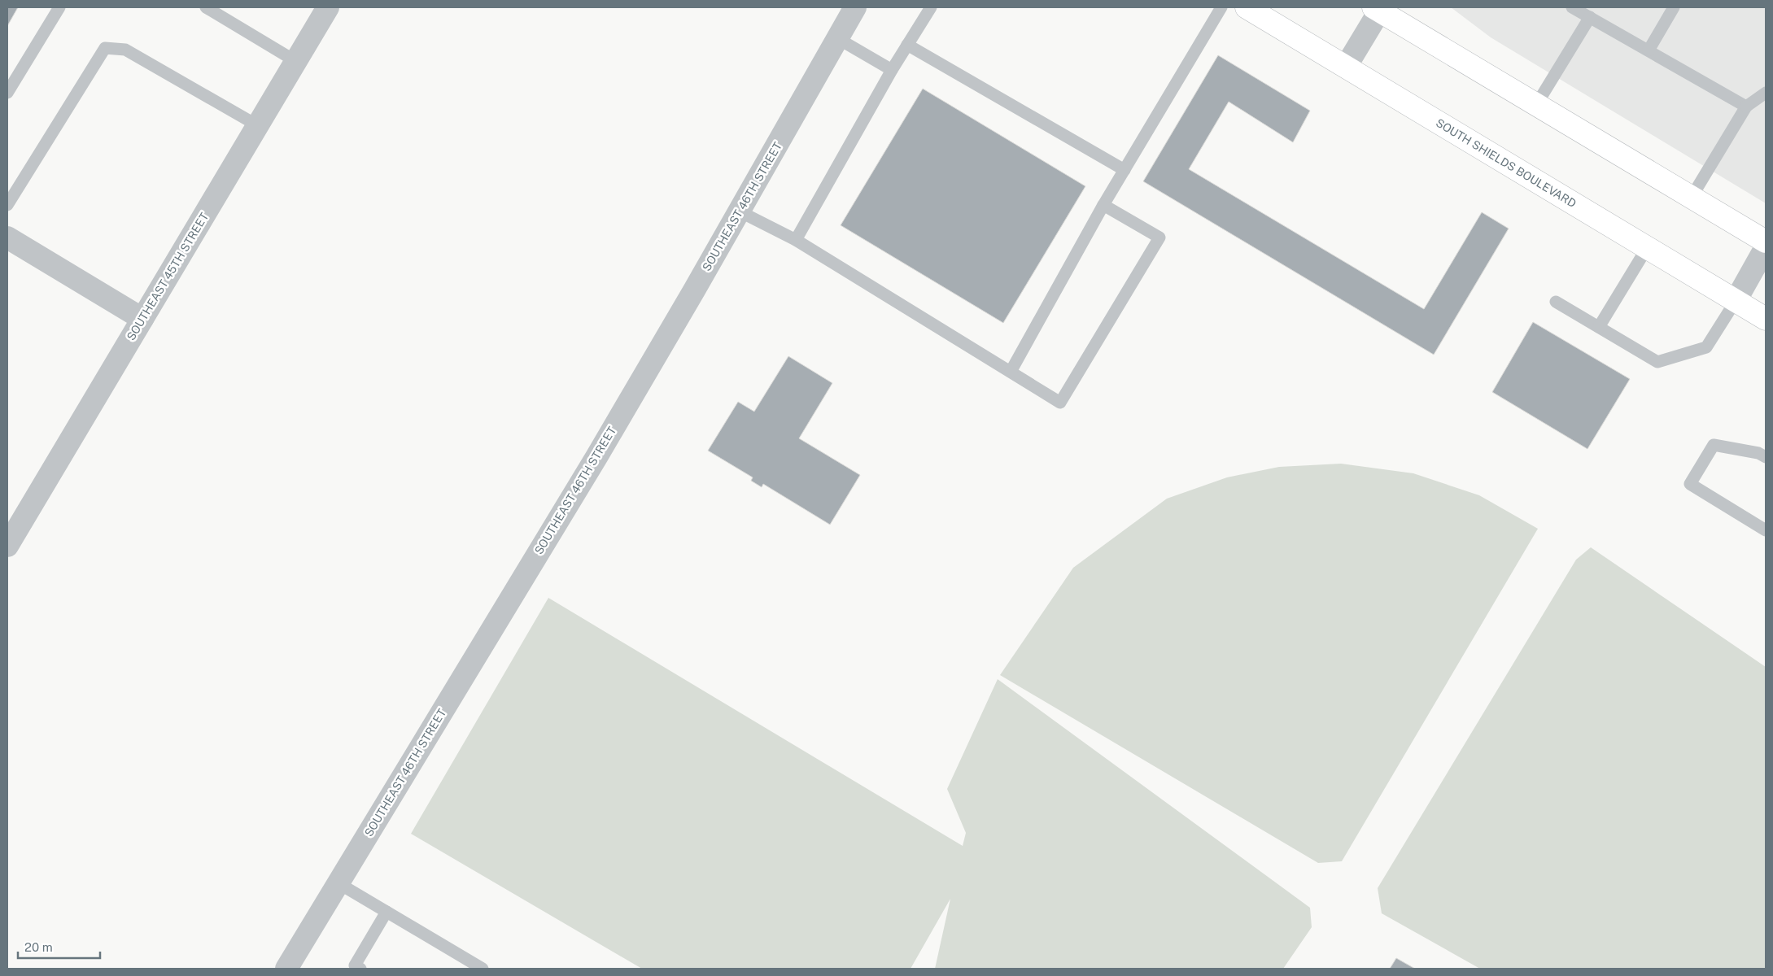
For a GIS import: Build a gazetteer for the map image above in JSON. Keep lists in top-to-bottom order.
{
  "streets": {
    "main road": ["SOUTH SHIELDS BOULEVARD"],
    "street": ["SOUTHEAST 46TH STREET", "SOUTHEAST 45TH STREET"]
  },
  "scale_bar": "20 m"
}
